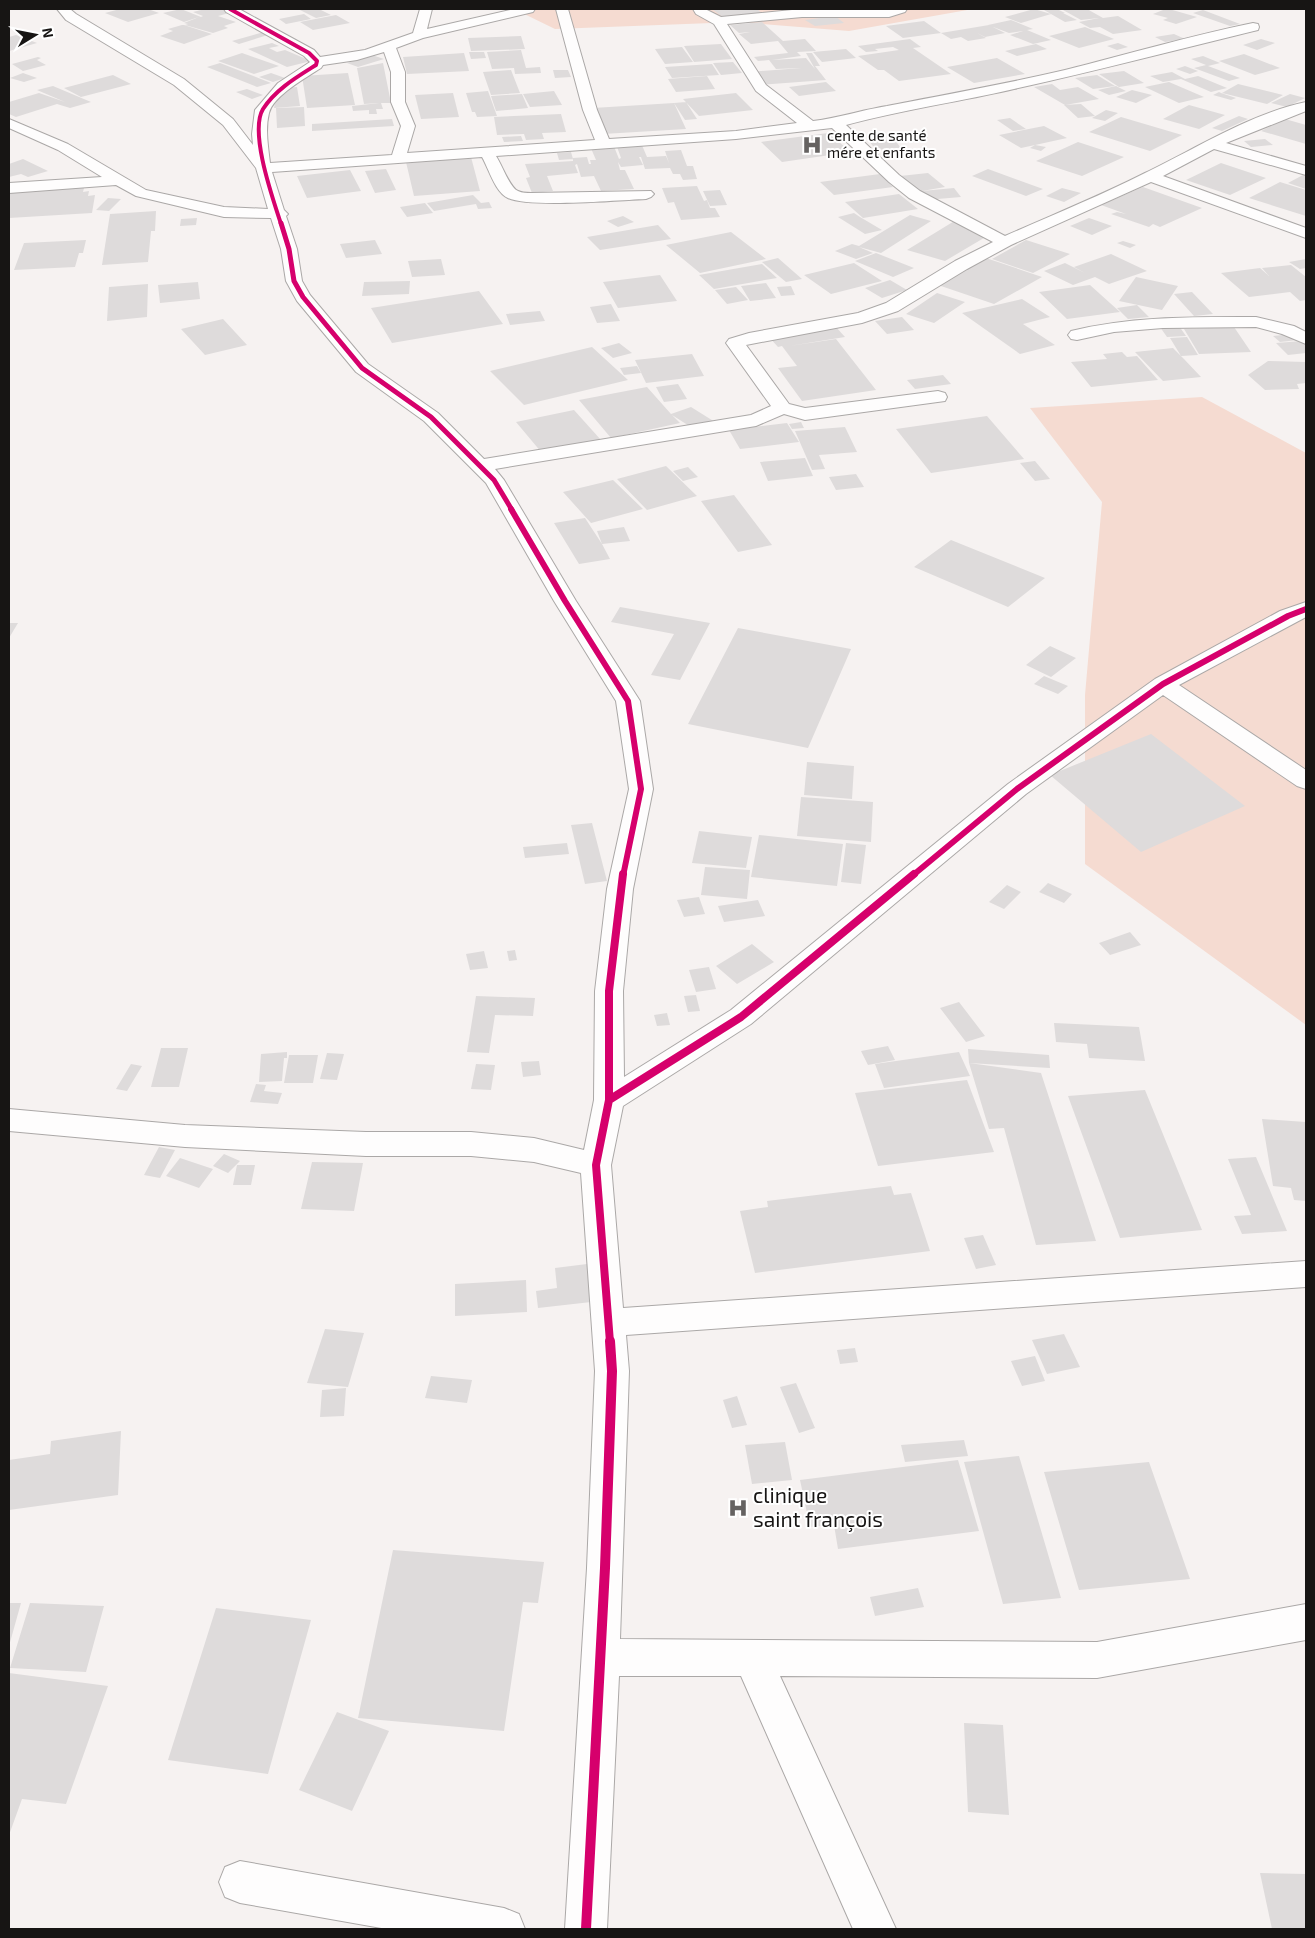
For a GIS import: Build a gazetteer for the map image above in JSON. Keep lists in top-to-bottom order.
{
  "places": {
    "hospital": ["cente de santé mére et enfants", "clinique saint françois"]
  },
  "north": "right"
}
